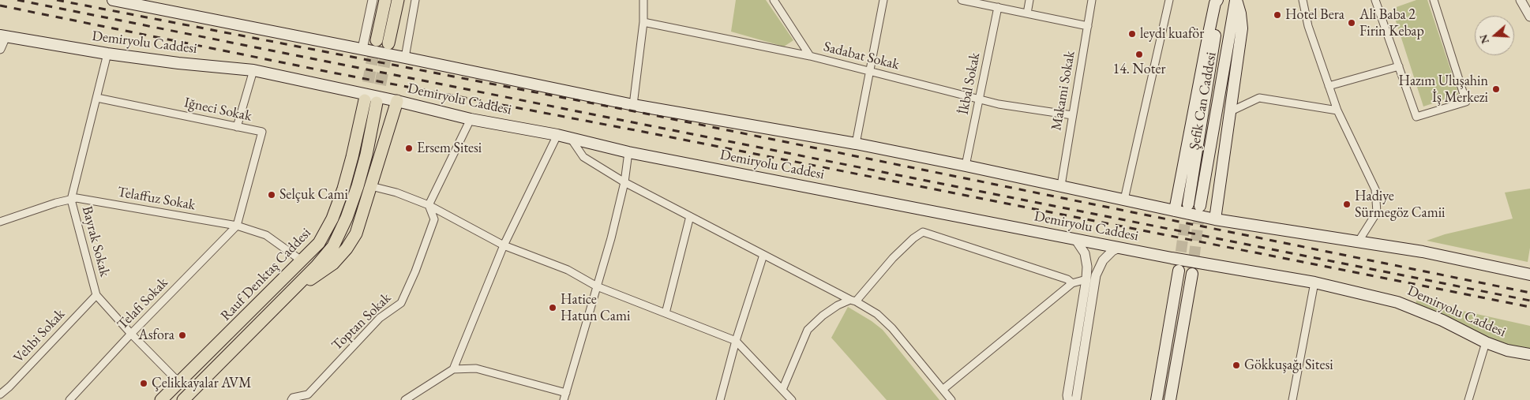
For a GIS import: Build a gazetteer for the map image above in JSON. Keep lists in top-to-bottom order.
{
  "streets": {
    "main road": ["Demiryolu Caddesi", "Şefik Can Caddesi", "Rauf Denktaş Caddesi"],
    "street": [
      "Sadabat Sokak",
      "İkbal Sokak",
      "Makami Sokak",
      "Iğneci Sokak",
      "Telaffuz Sokak",
      "Bayrak Sokak",
      "Telafi Sokak",
      "Toptan Sokak",
      "Vehbi Sokak"
    ]
  },
  "crossings": [
    ["Demiryolu Caddesi", "Bayrak Sokak"],
    ["Sadabat Sokak", "İkbal Sokak"],
    ["Sadabat Sokak", "Makami Sokak"],
    ["Iğneci Sokak", "Telaffuz Sokak"],
    ["Iğneci Sokak", "Bayrak Sokak"],
    ["Iğneci Sokak", "Telafi Sokak"],
    ["Telaffuz Sokak", "Bayrak Sokak"],
    ["Telaffuz Sokak", "Rauf Denktaş Caddesi"],
    ["Telaffuz Sokak", "Telafi Sokak"],
    ["Bayrak Sokak", "Rauf Denktaş Caddesi"],
    ["Bayrak Sokak", "Telafi Sokak"],
    ["Bayrak Sokak", "Vehbi Sokak"]
  ],
  "places": [
    "Hotel Bera",
    "Ali Baba 2 Firin Kebap",
    "leydi kuaför",
    "14. Noter",
    "Hazım Uluşahin İş Merkezi",
    "Ersem Sitesi",
    "Selçuk Cami",
    "Hadiye Sürmegöz Camii",
    "Hatice Hatun Cami",
    "Asfora",
    "Gökkuşağı Sitesi",
    "Çelikkayalar AVM"
  ],
  "north": "left"
}
